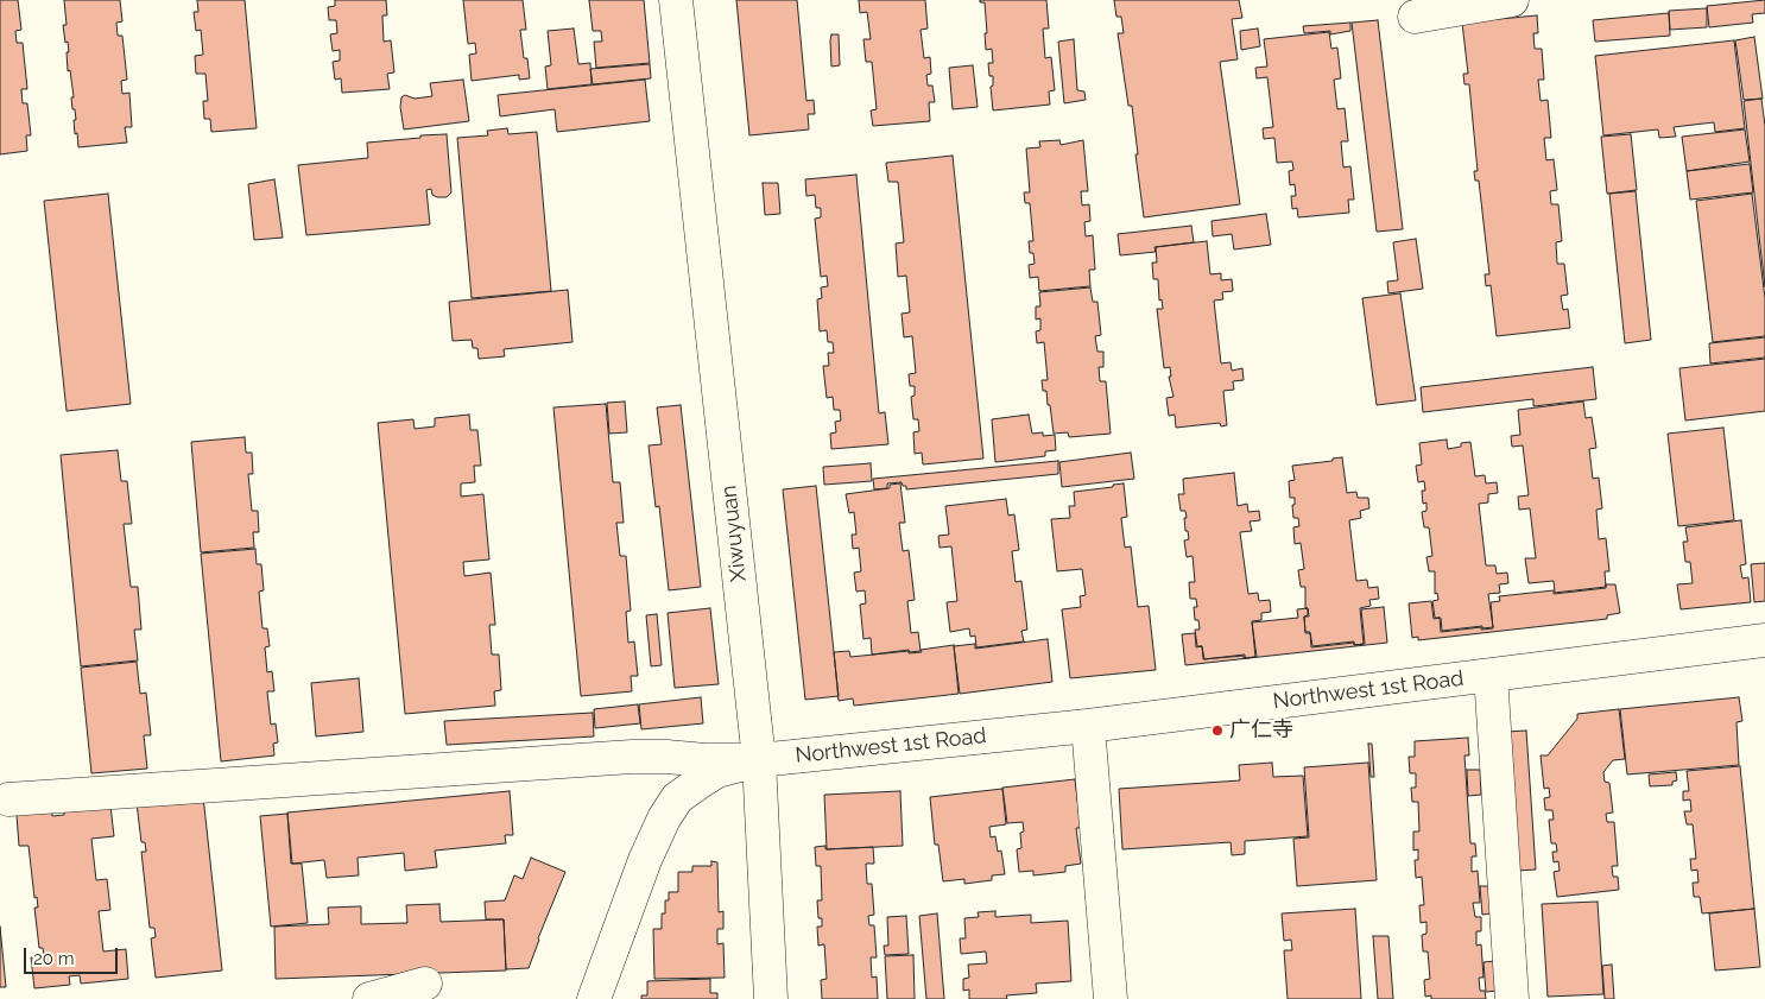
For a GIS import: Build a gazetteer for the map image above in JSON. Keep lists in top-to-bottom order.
{
  "streets": {
    "street": ["Xiwuyuan", "Northwest 1st Road"]
  },
  "crossings": [
    ["Xiwuyuan", "Northwest 1st Road"]
  ],
  "places": ["广仁寺"],
  "scale_bar": "20 m"
}
